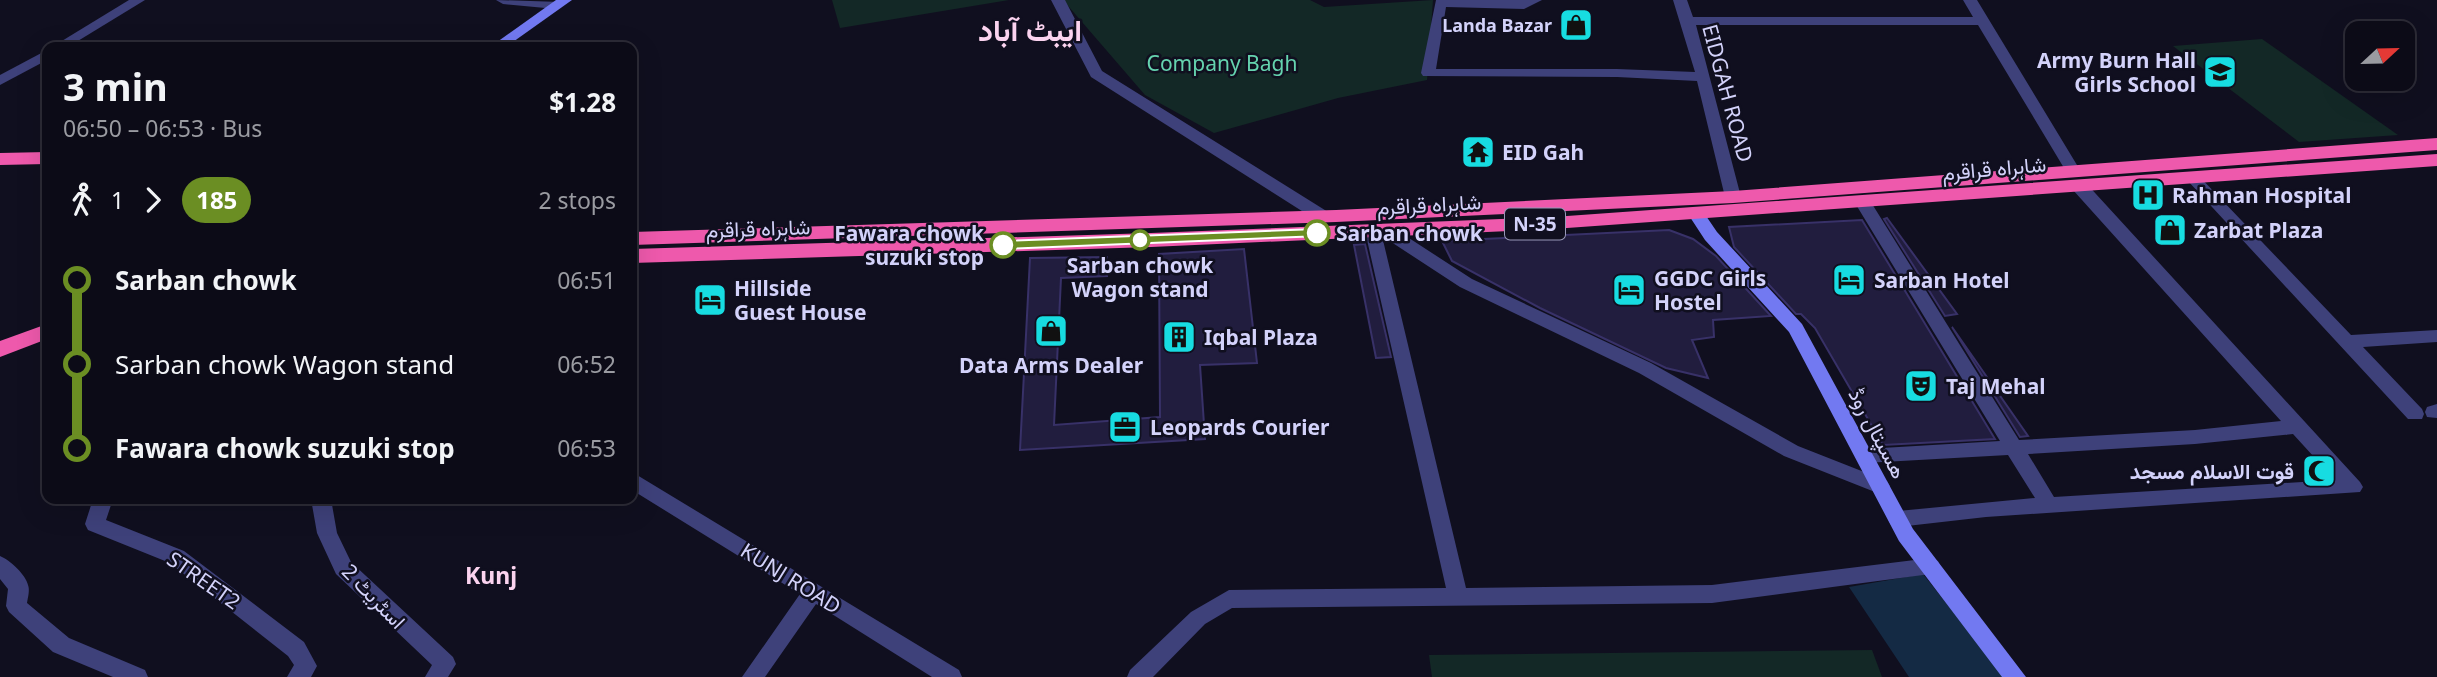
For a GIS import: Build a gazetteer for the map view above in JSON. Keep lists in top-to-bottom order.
{
  "streets": {
    "highway": ["شاہراہ قراقرم", "N-35"],
    "main road": ["ھسپتال روڈ"],
    "street": [
      "EIDGAH ROAD",
      "KUNJ ROAD",
      "STREET2",
      "اسٹریٹ 2"
    ]
  },
  "crossings": [
    ["EIDGAH ROAD", "شاہراہ قراقرم"],
    ["شاہراہ قراقرم", "ھسپتال روڈ"]
  ],
  "districts": ["ایبٹ آباد", "Kunj"],
  "parks": ["Company Bagh"],
  "places": {
    "shop": ["Landa Bazar", "Zarbat Plaza", "Data Arms Dealer"],
    "school or university": ["Army Burn Hall Girls School"],
    "temple": ["EID Gah"],
    "hospital": ["Rahman Hospital"],
    "other": ["Sarban chowk", "Sarban chowk Wagon stand", "Fawara chowk suzuki stop"],
    "hotel": ["Sarban Hotel", "GGDC Girls Hostel", "Hillside Guest House"],
    "building": ["Iqbal Plaza"],
    "theatre": ["Taj Mehal"],
    "office": ["Leopards Courier"],
    "mosque": ["قوت الاسلام مسجد"]
  },
  "lines": ["bus line 185"],
  "north": "right",
  "page": {
    "heading": ["3 min", "06:50 – 06:53 · Bus", "$1.28"],
    "legs": ["1", "185", "2 stops"],
    "list": [
      {
        "name": "Sarban chowk",
        "value": "06:51"
      },
      {
        "name": "Sarban chowk Wagon stand",
        "value": "06:52"
      },
      {
        "name": "Fawara chowk suzuki stop",
        "value": "06:53"
      }
    ]
  }
}
